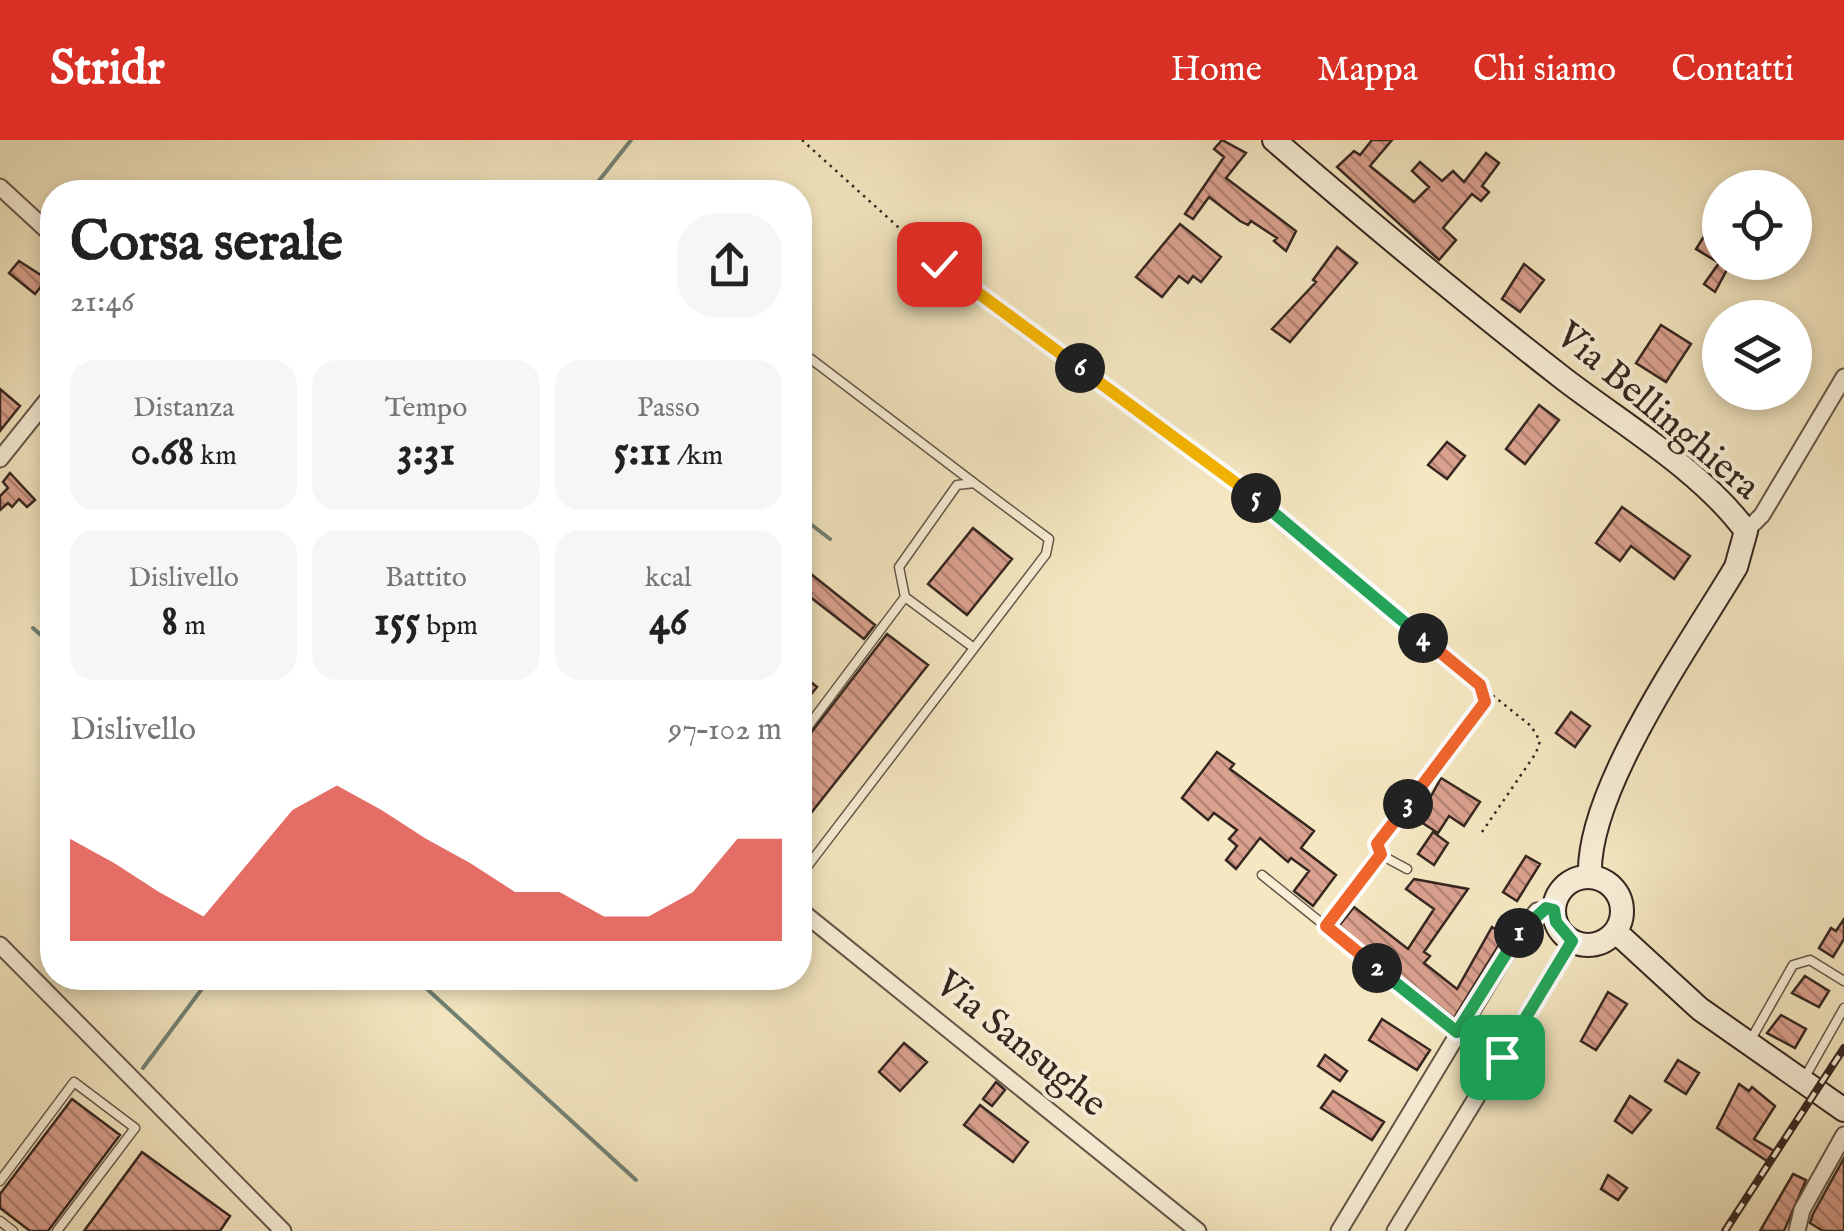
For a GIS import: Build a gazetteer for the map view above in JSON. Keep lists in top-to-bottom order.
{
  "streets": {
    "street": ["Via Bellinghiera", "Via Sansughe"]
  },
  "page": {
    "header": "Stridr",
    "nav": [
      "Home",
      "Mappa",
      "Chi siamo",
      "Contatti"
    ],
    "heading": ["Corsa serale", "21:46"],
    "pins": [
      "6",
      "5",
      "4",
      "3",
      "1",
      "2"
    ],
    "stats": [
      ["Distanza", "0.68 km"],
      ["Tempo", "3:31"],
      ["Passo", "5:11 /km"],
      ["Dislivello", "8 m"],
      ["Battito", "155 bpm"],
      ["kcal", "46"]
    ],
    "chart": ["Dislivello", "97–102 m"]
  }
}
